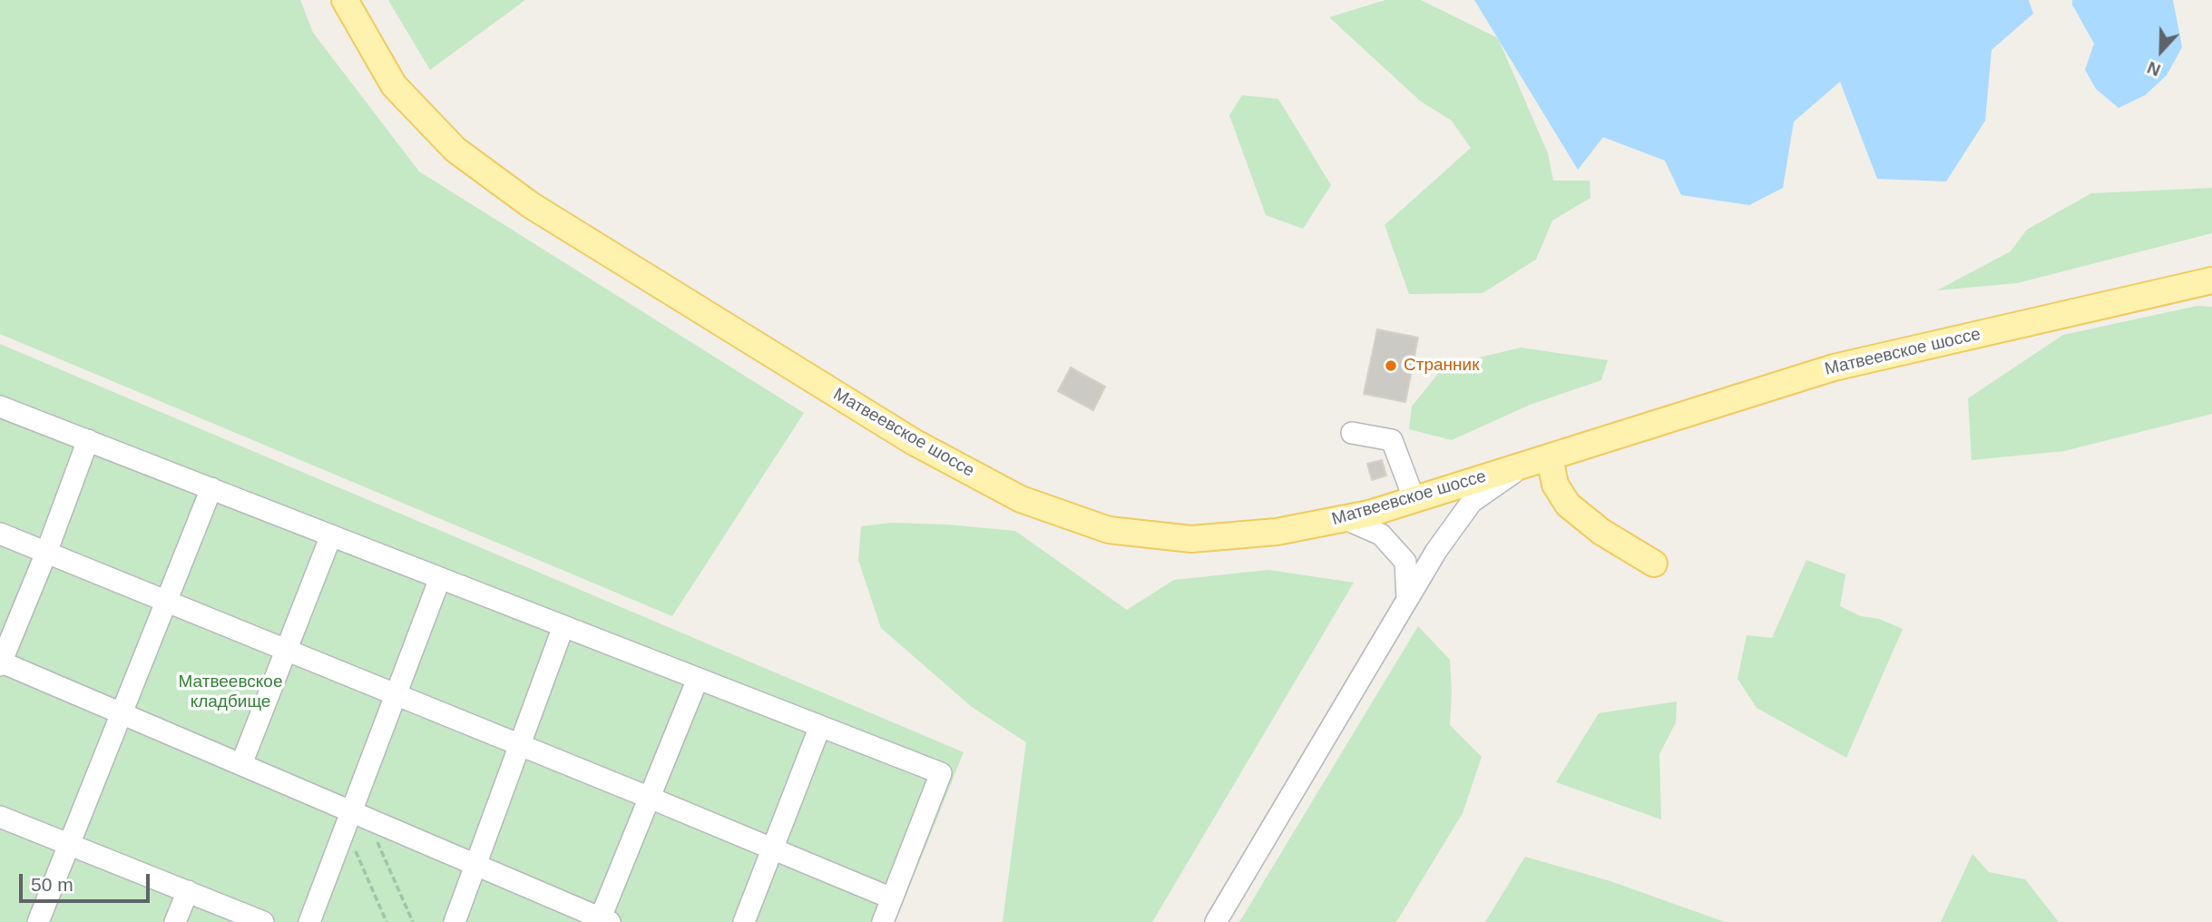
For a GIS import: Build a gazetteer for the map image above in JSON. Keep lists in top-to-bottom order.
{
  "streets": {
    "main road": ["Матвеевское шоссе"]
  },
  "parks": ["Матвеевское кладбище"],
  "places": ["Странник"],
  "scale_bar": "50 m",
  "north": "bottom"
}
